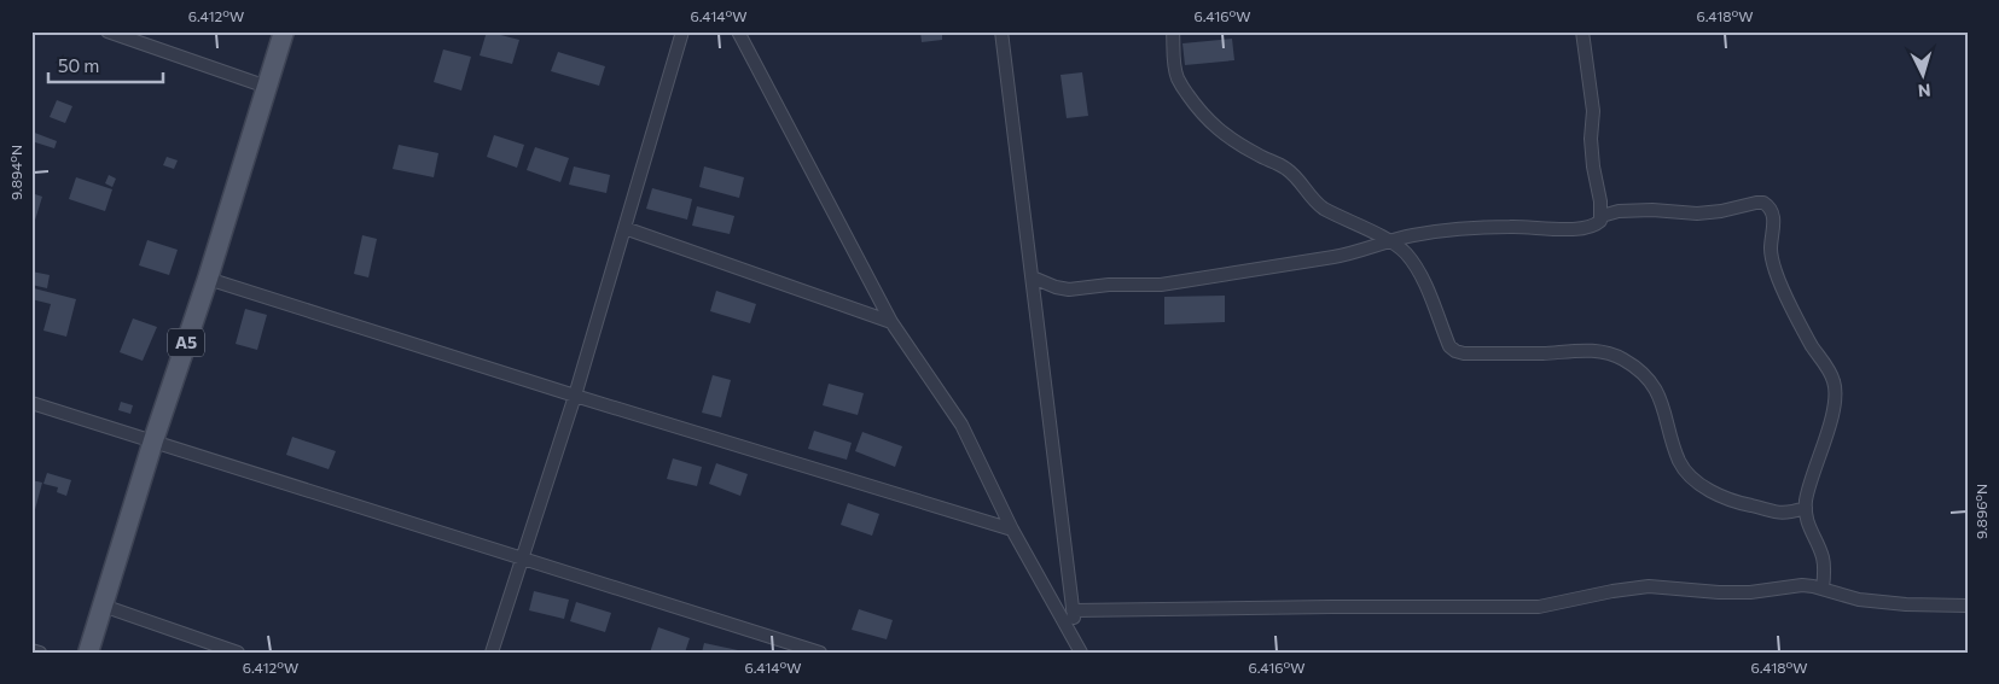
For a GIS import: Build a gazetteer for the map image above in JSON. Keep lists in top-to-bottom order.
{
  "streets": {
    "main road": ["A5"]
  },
  "scale_bar": "50 m",
  "north": "bottom",
  "coordinates": [
    "6.412°W",
    "6.414°W",
    "6.416°W",
    "6.418°W",
    "9.894°N",
    "9.896°N"
  ]
}
